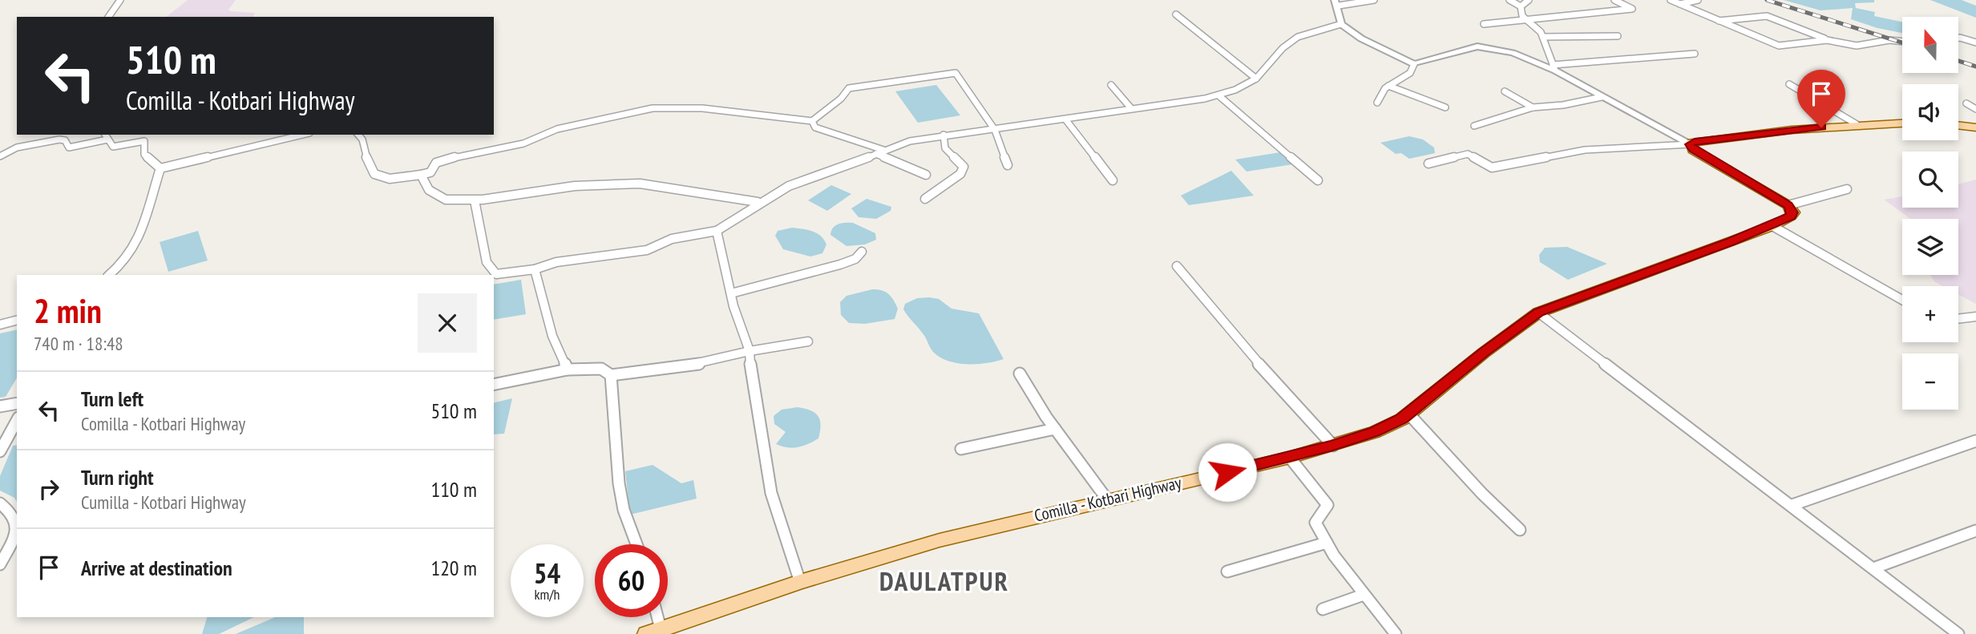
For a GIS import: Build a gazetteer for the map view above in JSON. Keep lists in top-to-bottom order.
{
  "streets": {
    "main road": ["Comilla - Kotbari Highway"]
  },
  "districts": ["DAULATPUR"],
  "north": "top",
  "page": {
    "map_buttons": ["+", "−"],
    "turn": ["510 m", "Comilla - Kotbari Highway"],
    "heading": ["2 min", "740 m · 18:48"],
    "list": [
      {
        "name": "Turn left",
        "note": "Comilla - Kotbari Highway",
        "value": "510 m"
      },
      {
        "name": "Turn right",
        "note": "Cumilla - Kotbari Highway",
        "value": "110 m"
      },
      {
        "name": "Arrive at destination",
        "value": "120 m"
      }
    ],
    "speed": "54 km/h",
    "limit": "60"
  }
}
